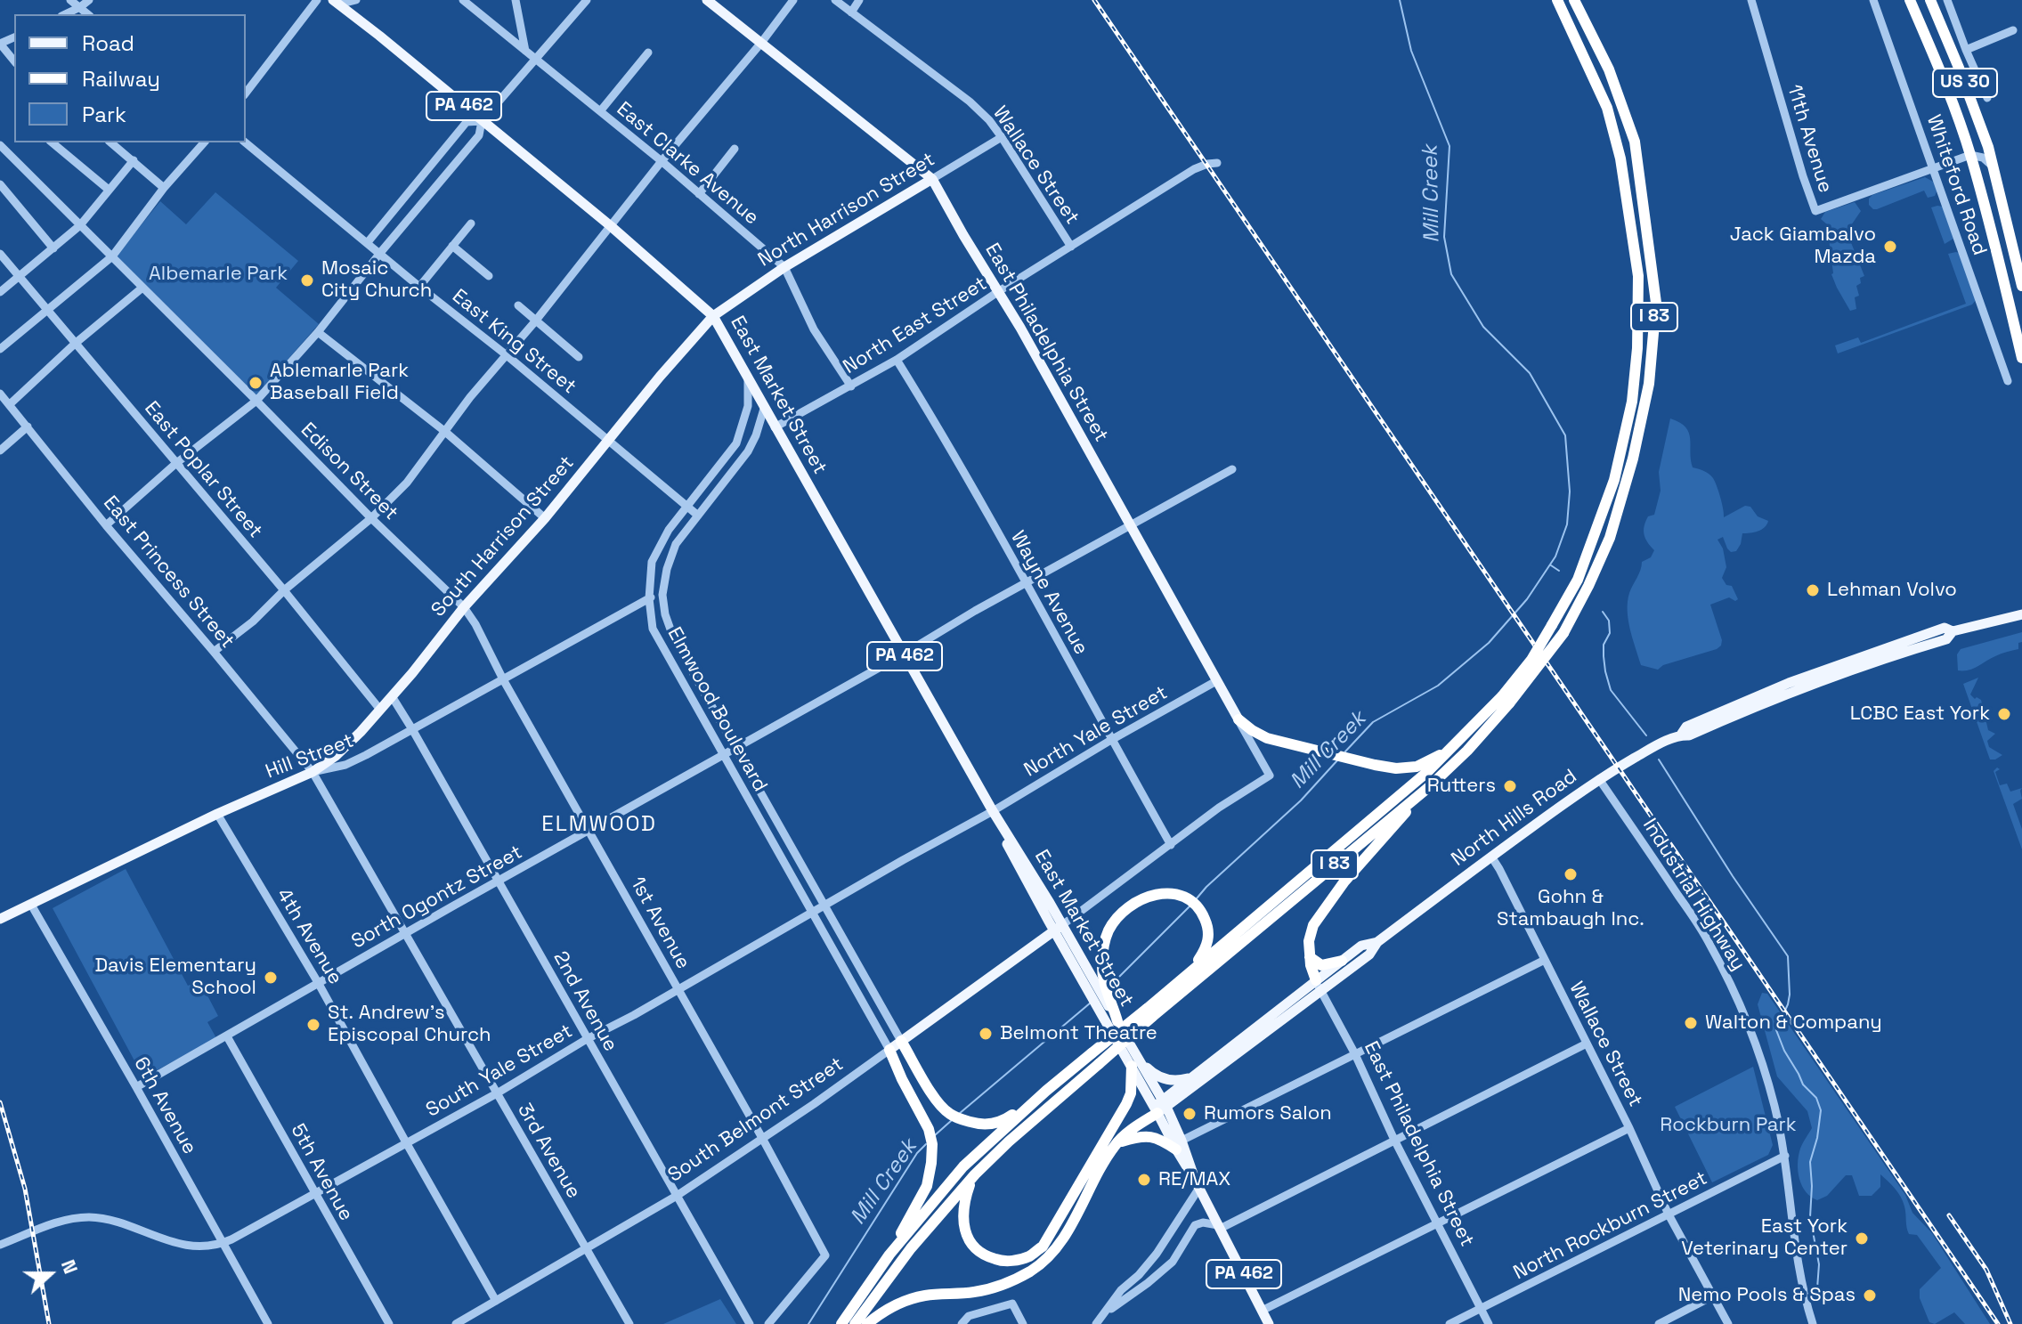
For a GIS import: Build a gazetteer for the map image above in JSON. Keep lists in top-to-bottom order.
{
  "streets": {
    "highway": ["US 30", "I 83"],
    "main road": [
      "PA 462",
      "North Harrison Street",
      "East Philadelphia Street",
      "East Market Street",
      "South Harrison Street",
      "Hill Street",
      "North Hills Road",
      "South Belmont Street"
    ],
    "street": [
      "11th Avenue",
      "East Clarke Avenue",
      "Wallace Street",
      "Whiteford Road",
      "North East Street",
      "East King Street",
      "East Poplar Street",
      "Edison Street",
      "East Princess Street",
      "Wayne Avenue",
      "Elmwood Boulevard",
      "North Yale Street",
      "Industrial Highway",
      "Sorth Ogontz Street",
      "1st Avenue",
      "4th Avenue",
      "2nd Avenue",
      "South Yale Street",
      "6th Avenue",
      "3rd Avenue",
      "5th Avenue",
      "North Rockburn Street"
    ]
  },
  "crossings": [
    ["US 30", "11th Avenue"],
    ["11th Avenue", "Whiteford Road"],
    ["East Clarke Avenue", "North Harrison Street"],
    ["East Clarke Avenue", "North East Street"],
    ["Wallace Street", "North Harrison Street"],
    ["Wallace Street", "North East Street"],
    ["Wallace Street", "North Hills Road"],
    ["Wallace Street", "North Rockburn Street"],
    ["North Harrison Street", "East Philadelphia Street"],
    ["North Harrison Street", "East Market Street"],
    ["North Harrison Street", "South Harrison Street"],
    ["North East Street", "East Philadelphia Street"],
    ["North East Street", "East Market Street"],
    ["North East Street", "Wayne Avenue"],
    ["East King Street", "South Harrison Street"],
    ["East King Street", "Elmwood Boulevard"],
    ["East Philadelphia Street", "Wayne Avenue"],
    ["East Philadelphia Street", "North Yale Street"],
    ["East Philadelphia Street", "North Hills Road"],
    ["East Philadelphia Street", "Sorth Ogontz Street"],
    ["East Philadelphia Street", "North Rockburn Street"],
    ["East Market Street", "South Harrison Street"],
    ["East Market Street", "Elmwood Boulevard"],
    ["East Market Street", "North Yale Street"],
    ["East Market Street", "North Hills Road"],
    ["East Market Street", "Sorth Ogontz Street"],
    ["East Market Street", "South Yale Street"],
    ["East Market Street", "South Belmont Street"],
    ["East Poplar Street", "South Harrison Street"],
    ["Edison Street", "South Harrison Street"],
    ["Edison Street", "1st Avenue"],
    ["South Harrison Street", "East Princess Street"],
    ["South Harrison Street", "Hill Street"],
    ["South Harrison Street", "1st Avenue"],
    ["South Harrison Street", "2nd Avenue"],
    ["South Harrison Street", "3rd Avenue"],
    ["East Princess Street", "Hill Street"],
    ["East Princess Street", "3rd Avenue"],
    ["Wayne Avenue", "North Yale Street"],
    ["Wayne Avenue", "Sorth Ogontz Street"],
    ["Elmwood Boulevard", "Hill Street"],
    ["Elmwood Boulevard", "Sorth Ogontz Street"],
    ["Elmwood Boulevard", "South Yale Street"],
    ["Elmwood Boulevard", "South Belmont Street"],
    ["North Yale Street", "South Yale Street"],
    ["Hill Street", "1st Avenue"],
    ["Hill Street", "4th Avenue"],
    ["Hill Street", "2nd Avenue"],
    ["Hill Street", "6th Avenue"],
    ["Hill Street", "3rd Avenue"],
    ["North Hills Road", "Industrial Highway"],
    ["Industrial Highway", "North Rockburn Street"],
    ["Sorth Ogontz Street", "1st Avenue"],
    ["Sorth Ogontz Street", "4th Avenue"],
    ["Sorth Ogontz Street", "2nd Avenue"],
    ["Sorth Ogontz Street", "6th Avenue"],
    ["Sorth Ogontz Street", "3rd Avenue"],
    ["Sorth Ogontz Street", "5th Avenue"],
    ["1st Avenue", "South Yale Street"],
    ["1st Avenue", "South Belmont Street"],
    ["4th Avenue", "South Yale Street"],
    ["4th Avenue", "South Belmont Street"],
    ["2nd Avenue", "South Yale Street"],
    ["2nd Avenue", "South Belmont Street"],
    ["South Yale Street", "6th Avenue"],
    ["South Yale Street", "3rd Avenue"],
    ["South Yale Street", "5th Avenue"],
    ["South Belmont Street", "3rd Avenue"]
  ],
  "districts": ["ELMWOOD"],
  "water": ["Mill Creek"],
  "parks": ["Albemarle Park", "Rockburn Park"],
  "places": [
    "Jack Giambalvo Mazda",
    "Mosaic City Church",
    "Ablemarle Park Baseball Field",
    "Lehman Volvo",
    "LCBC East York",
    "Rutters",
    "Gohn & Stambaugh Inc.",
    "Davis Elementary School",
    "Walton & Company",
    "St. Andrew's Episcopal Church",
    "Belmont Theatre",
    "Rumors Salon",
    "RE/MAX",
    "East York Veterinary Center",
    "Nemo Pools & Spas"
  ],
  "legend": ["Road", "Railway", "Park"],
  "north": "right"
}
